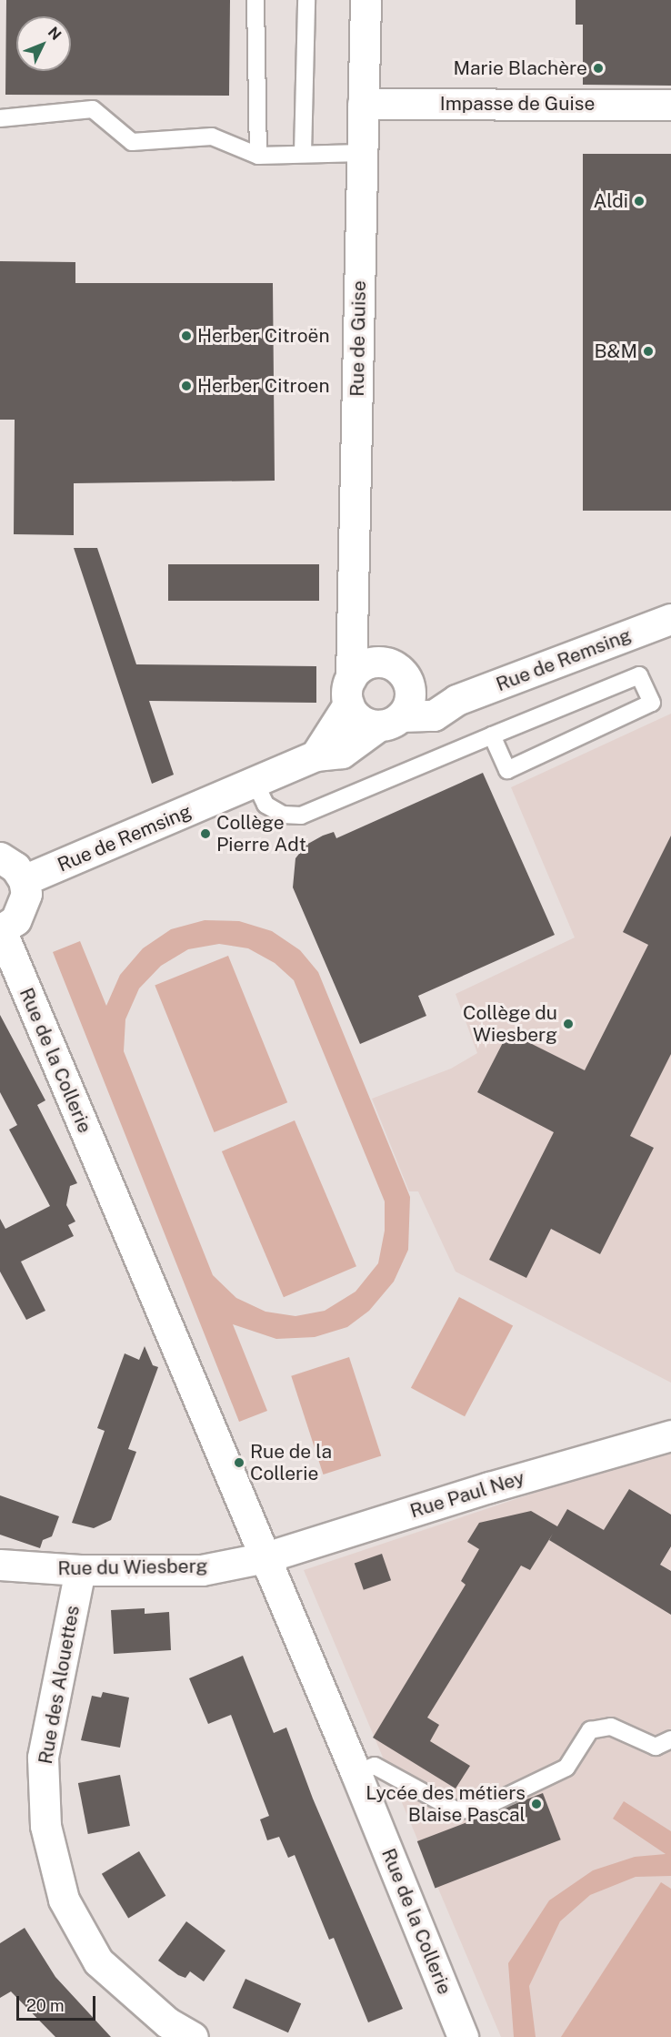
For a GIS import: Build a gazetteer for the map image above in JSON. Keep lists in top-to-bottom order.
{
  "streets": {
    "street": [
      "Impasse de Guise",
      "Rue de Guise",
      "Rue de Remsing",
      "Rue de la Collerie",
      "Rue Paul Ney",
      "Rue du Wiesberg",
      "Rue des Alouettes"
    ]
  },
  "crossings": [
    ["Impasse de Guise", "Rue de Guise"],
    ["Rue de Guise", "Rue de Remsing"],
    ["Rue de la Collerie", "Rue Paul Ney"],
    ["Rue de la Collerie", "Rue du Wiesberg"],
    ["Rue Paul Ney", "Rue du Wiesberg"],
    ["Rue du Wiesberg", "Rue des Alouettes"]
  ],
  "places": [
    "Marie Blachère",
    "Aldi",
    "Herber Citroën",
    "B&M",
    "Herber Citroen",
    "Collège Pierre Adt",
    "Collège du Wiesberg",
    "Rue de la Collerie",
    "Lycée des métiers Blaise Pascal"
  ],
  "scale_bar": "20 m",
  "north": "top right"
}
